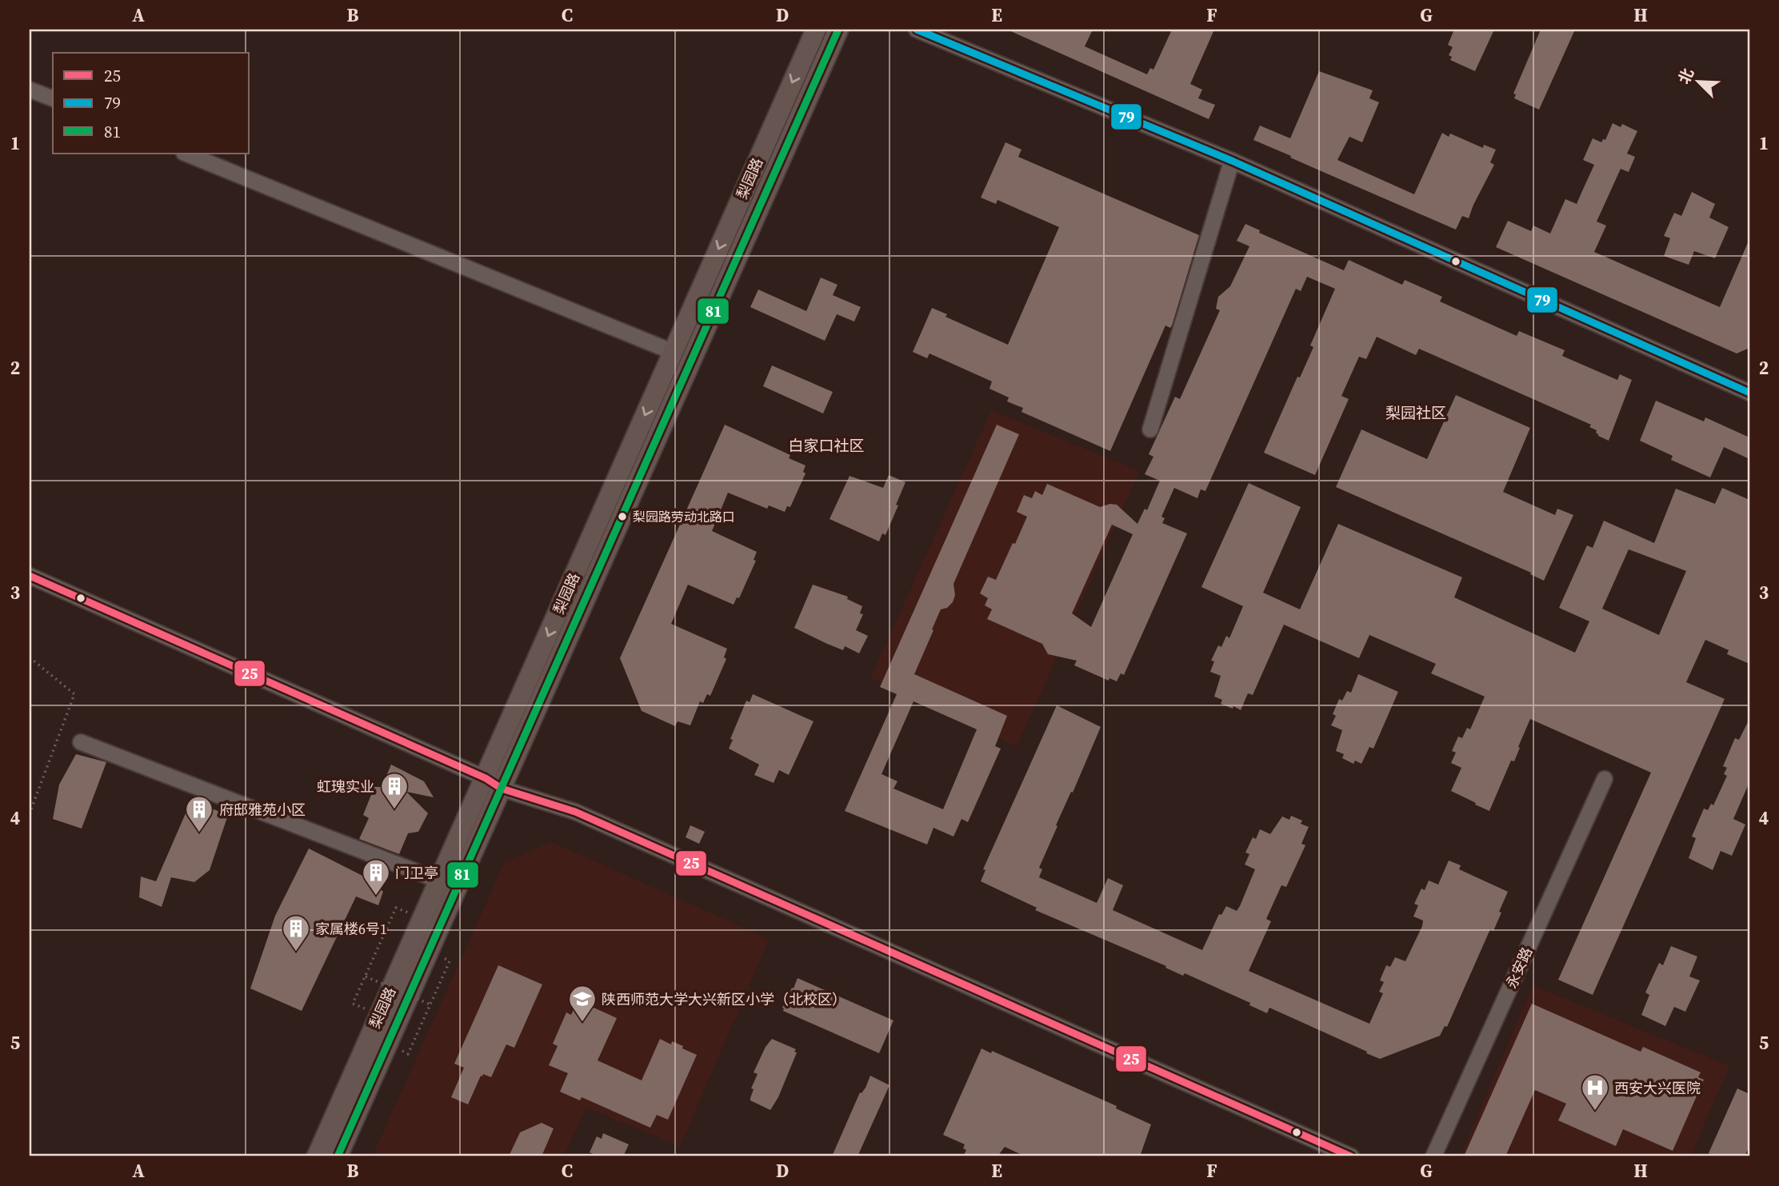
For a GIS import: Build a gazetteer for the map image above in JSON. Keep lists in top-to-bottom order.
{
  "streets": {
    "main road": ["梨园路"],
    "street": ["永安路"]
  },
  "districts": ["梨园社区", "白家口社区"],
  "places": {
    "other": ["梨园路劳动北路口"],
    "building": [
      "虹瑰实业",
      "府邸雅苑小区",
      "门卫亭",
      "家属楼6号1"
    ],
    "school or university": ["陕西师范大学大兴新区小学（北校区）"],
    "hospital": ["西安大兴医院"]
  },
  "lines": ["transit line 79", "transit line 81", "transit line 25"],
  "legend": ["25", "79", "81"],
  "north": "top left",
  "grid": {
    "columns": [
      "A",
      "B",
      "C",
      "D",
      "E",
      "F",
      "G",
      "H"
    ],
    "rows": [
      "1",
      "2",
      "3",
      "4",
      "5"
    ]
  }
}
